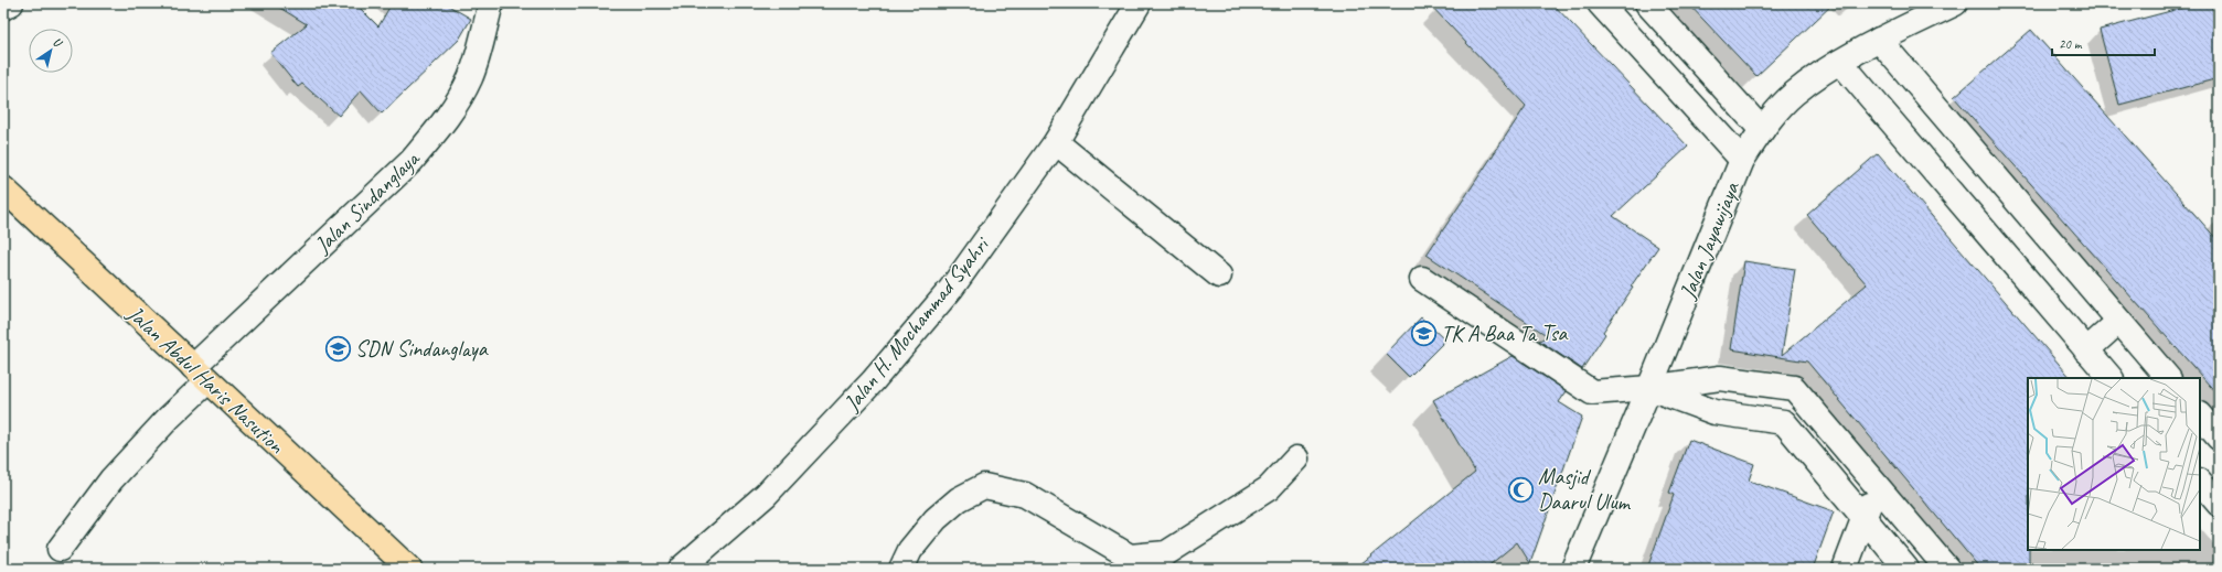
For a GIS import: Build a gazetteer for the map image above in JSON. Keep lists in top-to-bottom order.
{
  "streets": {
    "highway": ["Jalan Abdul Haris Nasution"],
    "street": ["Jalan Sindanglaya", "Jalan Jayawijaya", "Jalan H. Mochammad Syahri"]
  },
  "crossings": [
    ["Jalan Sindanglaya", "Jalan Abdul Haris Nasution"]
  ],
  "places": {
    "school or university": ["TK A Baa Ta Tsa", "SDN Sindanglaya"],
    "mosque": ["Masjid Daarul Ulum"]
  },
  "scale_bar": "20 m",
  "north": "top right"
}
